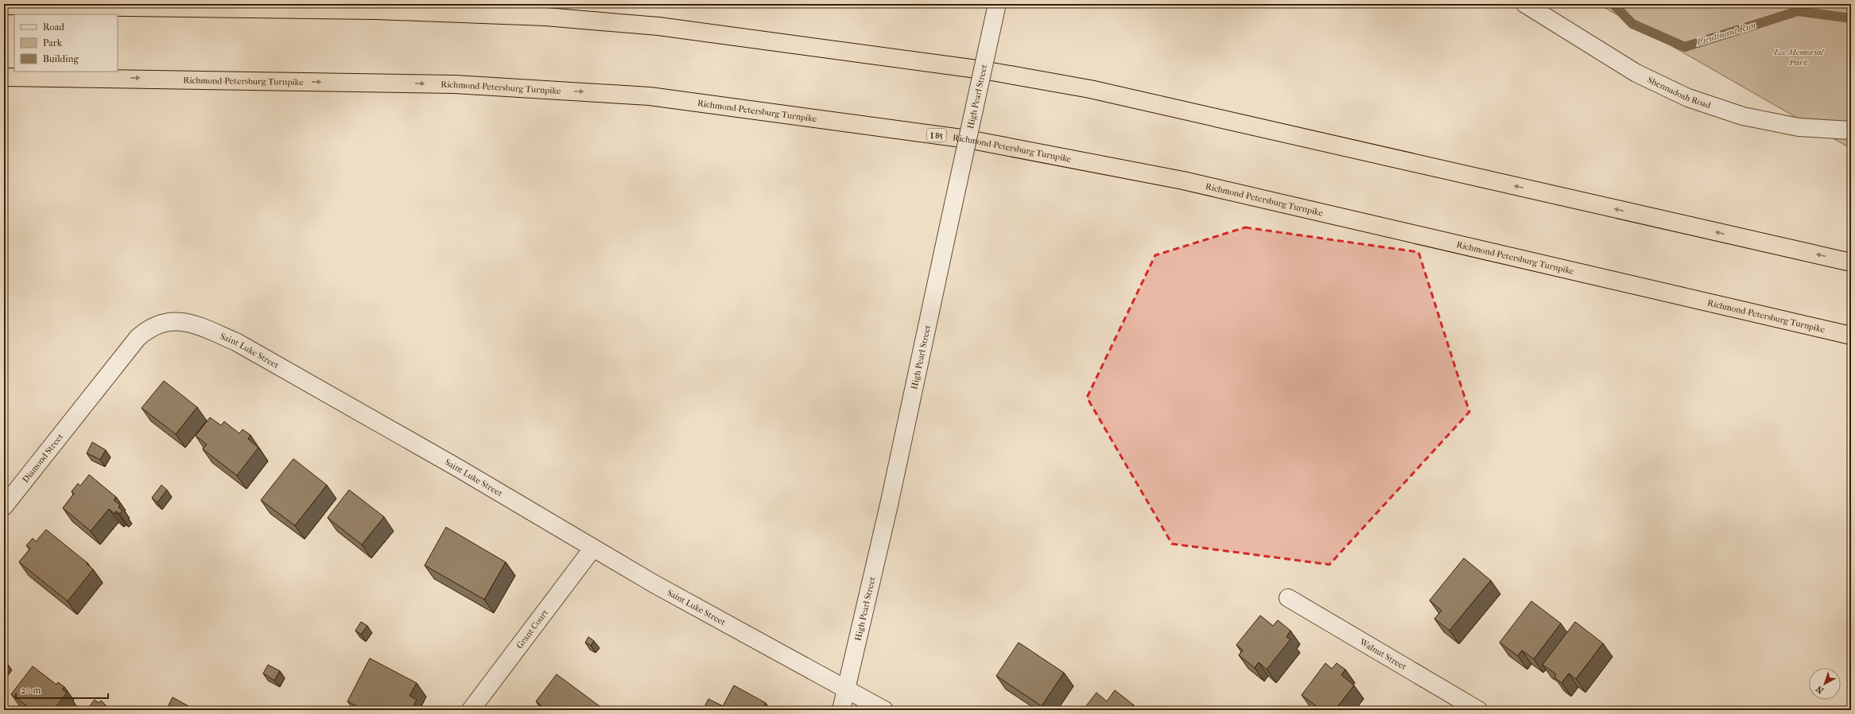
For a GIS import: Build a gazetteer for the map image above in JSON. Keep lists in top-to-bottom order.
{
  "streets": {
    "highway": ["Richmond-Petersburg Turnpike", "I 85"],
    "street": [
      "Shennadoah Road",
      "High Pearl Street",
      "Saint Luke Street",
      "Diamond Street",
      "Grant Court",
      "Walnut Street"
    ]
  },
  "crossings": [
    ["High Pearl Street", "Saint Luke Street"],
    ["Saint Luke Street", "Diamond Street"],
    ["Saint Luke Street", "Grant Court"]
  ],
  "water": ["Lieutinant Run"],
  "parks": ["Lee Memorial Park"],
  "legend": ["Road", "Park", "Building"],
  "scale_bar": "20 m",
  "north": "bottom left"
}
